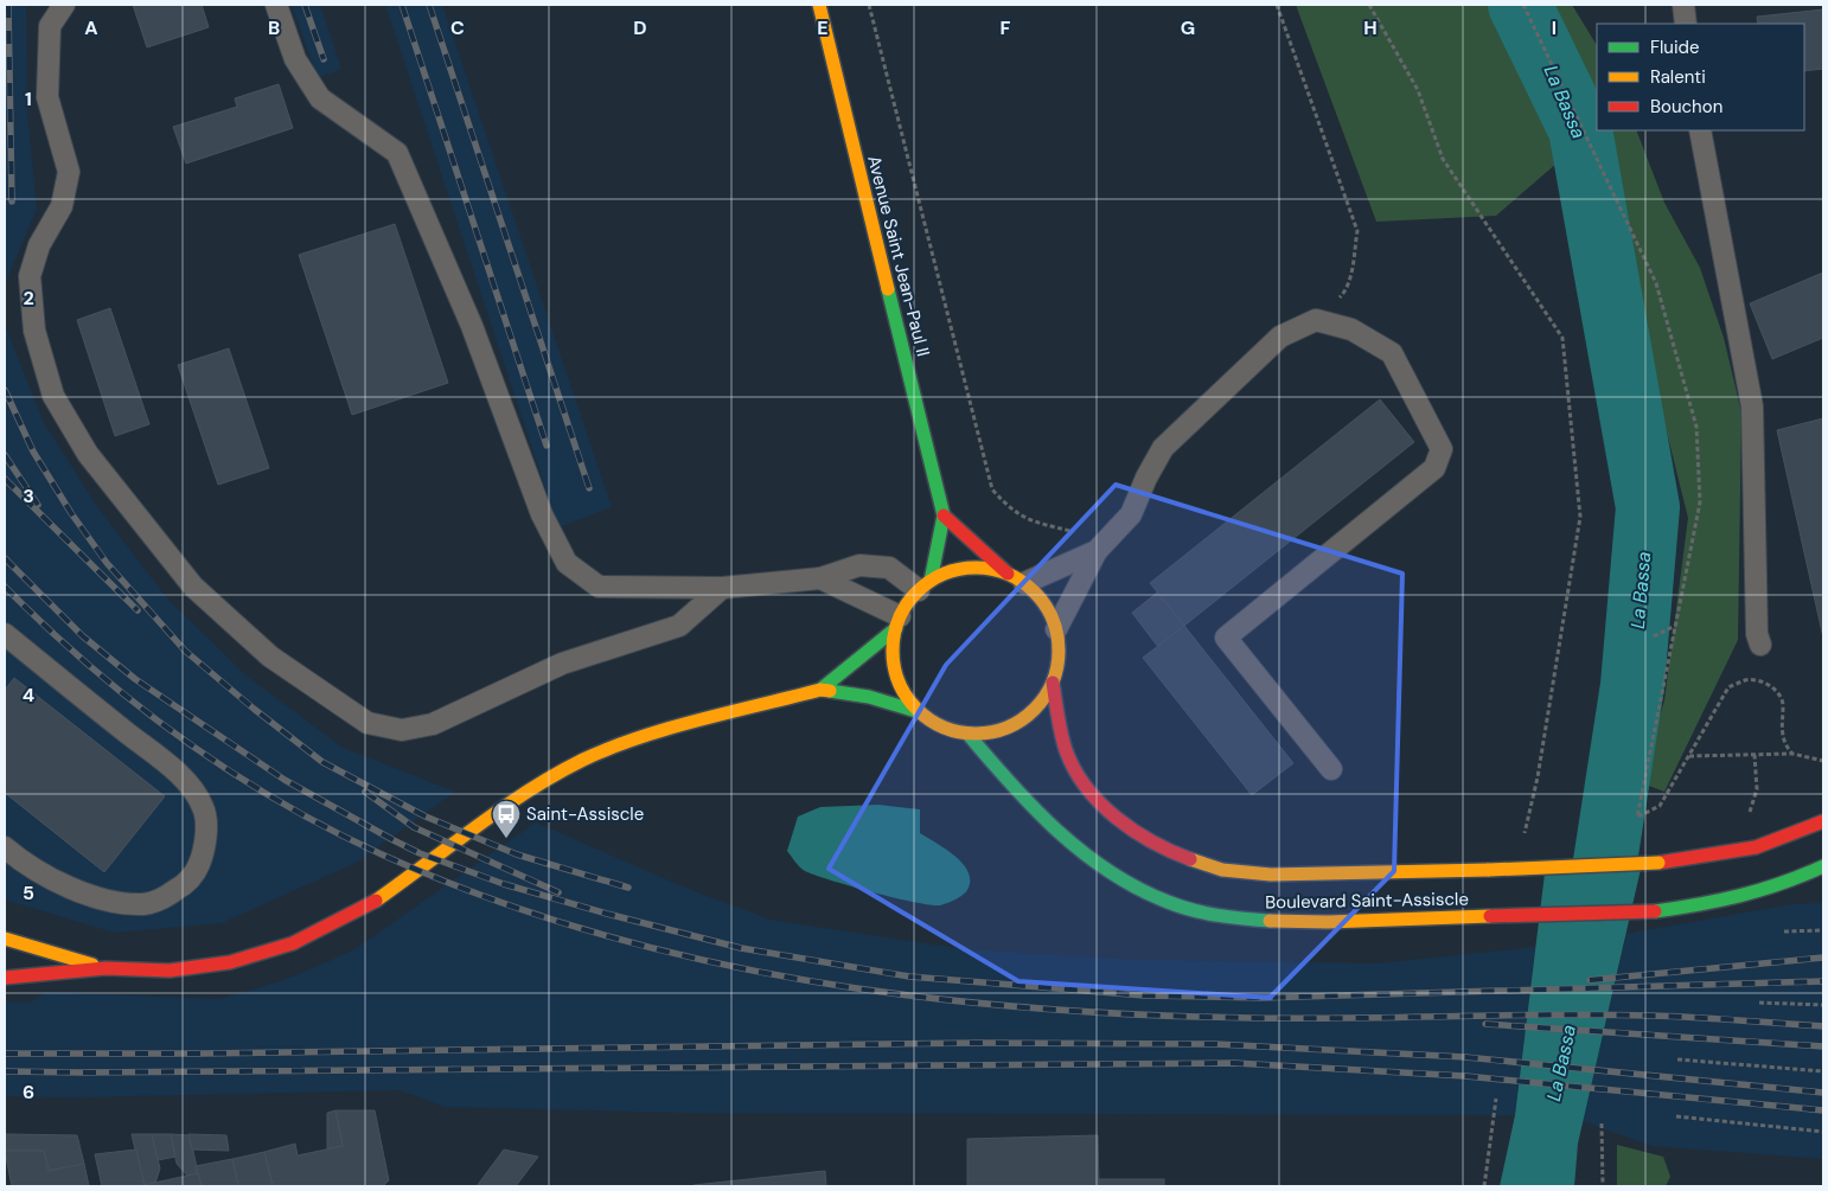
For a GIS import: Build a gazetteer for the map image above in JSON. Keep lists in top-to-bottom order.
{
  "streets": {
    "street": ["Avenue Saint Jean-Paul II", "Boulevard Saint-Assiscle"]
  },
  "crossings": [
    ["Avenue Saint Jean-Paul II", "Boulevard Saint-Assiscle"]
  ],
  "water": ["La Bassa"],
  "places": {
    "bus stop": ["Saint-Assiscle"]
  },
  "legend": ["Fluide", "Ralenti", "Bouchon"],
  "grid": {
    "columns": [
      "A",
      "B",
      "C",
      "D",
      "E",
      "F",
      "G",
      "H",
      "I"
    ],
    "rows": [
      "1",
      "2",
      "3",
      "4",
      "5",
      "6"
    ]
  }
}
